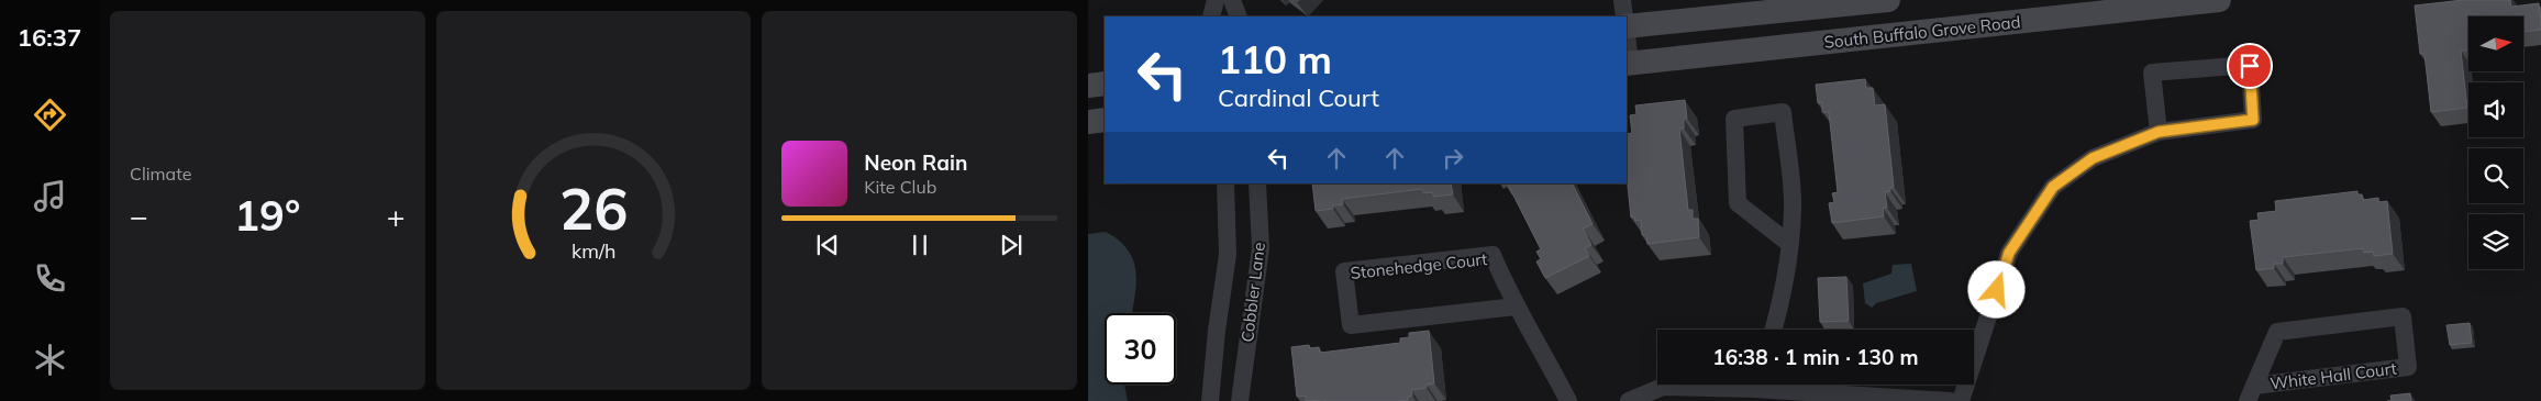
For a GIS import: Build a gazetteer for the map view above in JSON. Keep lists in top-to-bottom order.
{
  "streets": {
    "main road": ["South Buffalo Grove Road"],
    "street": ["Stonehedge Court", "Cobbler Lane", "White Hall Court"]
  },
  "north": "right",
  "page": {
    "tabs": "16:37",
    "tile": "Climate",
    "turn": ["110 m", "Cardinal Court"],
    "song": ["Neon Rain", "Kite Club"],
    "heat": ["−", "19°", "+"],
    "limit": "30",
    "trip": "16:38 · 1 min · 130 m",
    "gauge": ["26", "km/h"]
  }
}
